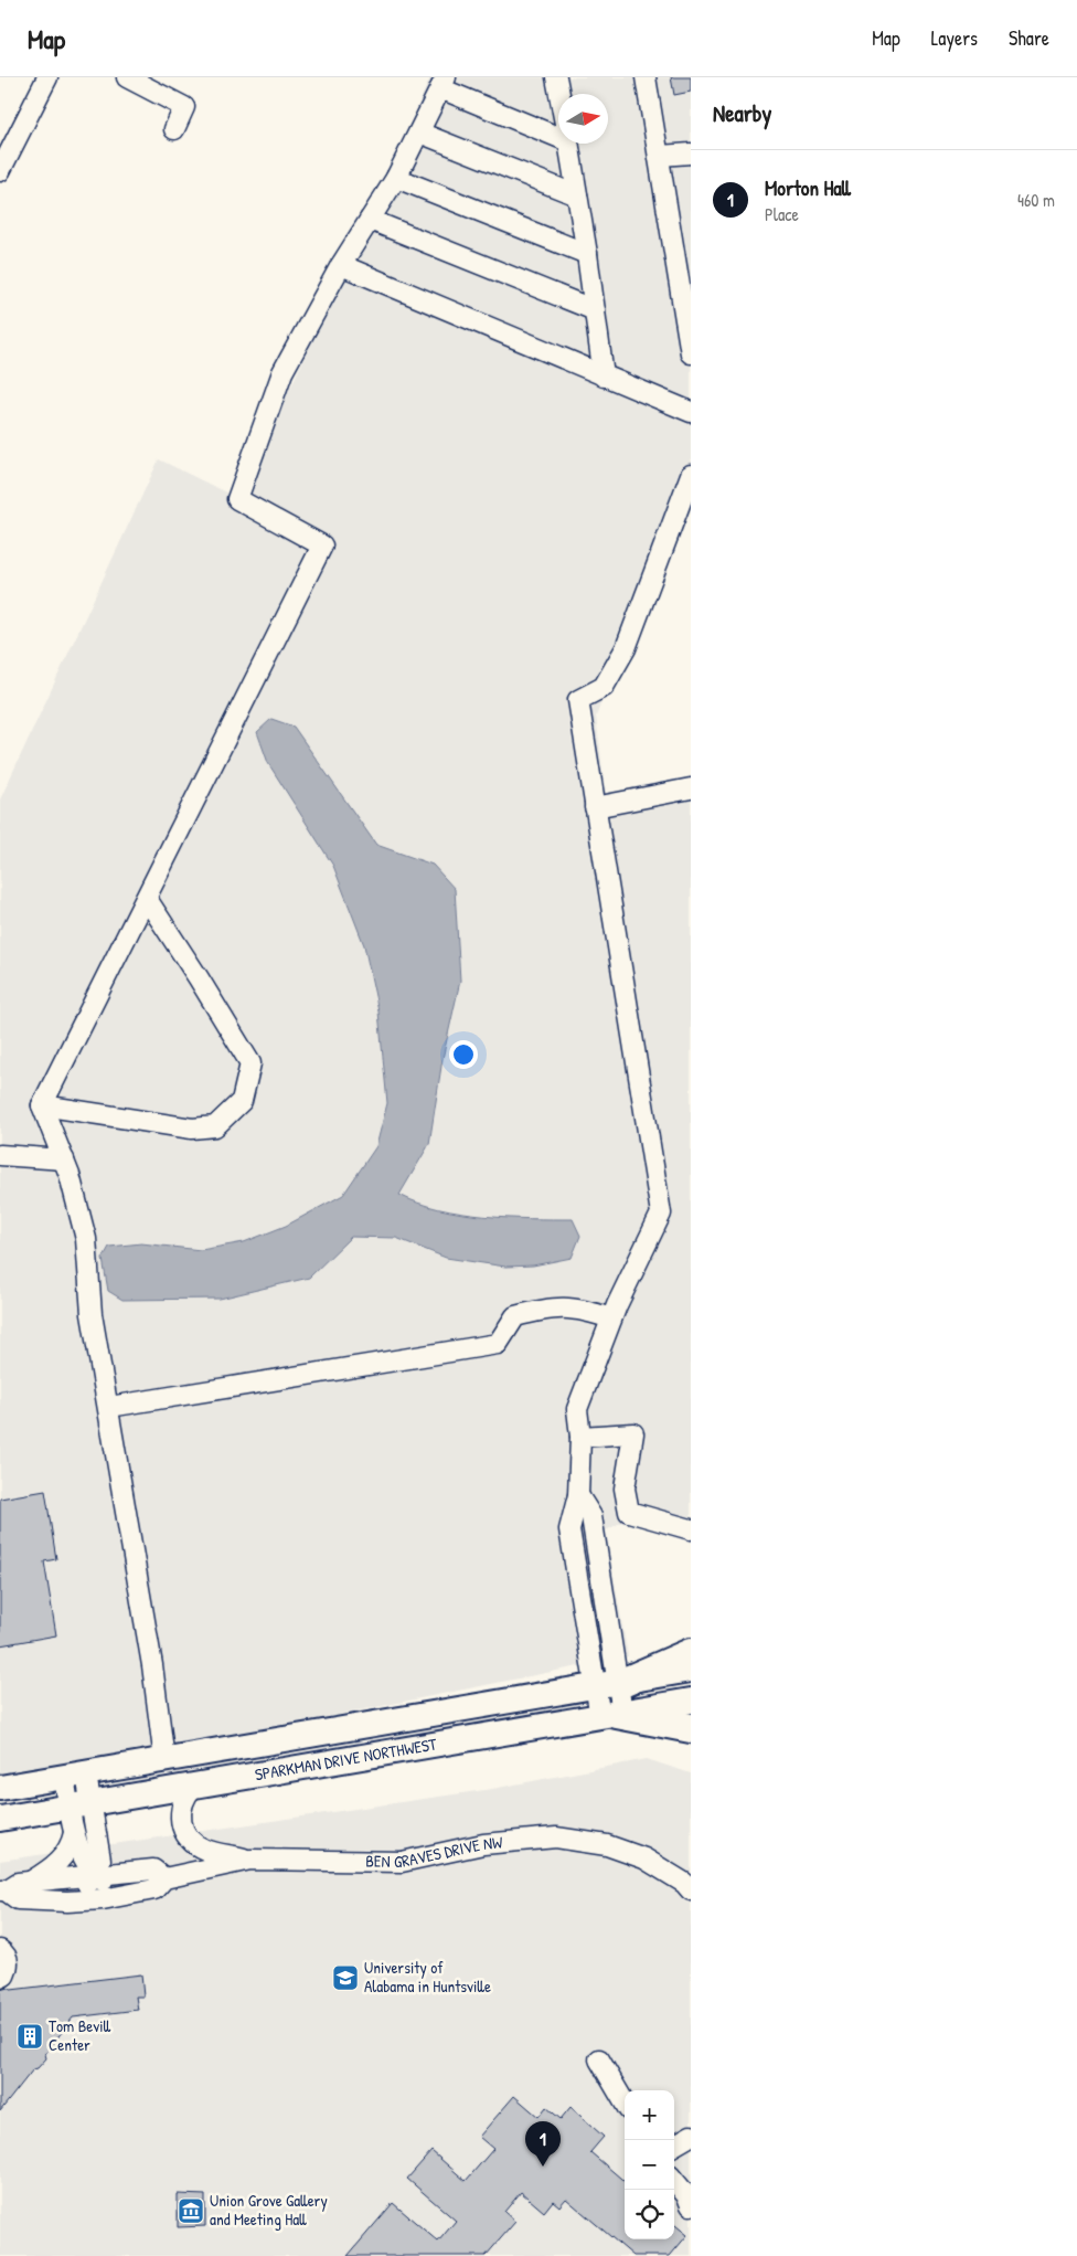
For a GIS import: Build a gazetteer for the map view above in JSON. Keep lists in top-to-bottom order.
{
  "streets": {
    "main road": ["SPARKMAN DRIVE NORTHWEST"],
    "street": ["BEN GRAVES DRIVE NW"]
  },
  "places": {
    "school or university": ["University of Alabama in Huntsville"],
    "building": ["Tom Bevill Center"],
    "museum": ["Union Grove Gallery and Meeting Hall"]
  },
  "north": "right",
  "page": {
    "header": "Map",
    "nav": ["Map", "Layers", "Share"],
    "heading": "Nearby",
    "list": [
      {
        "mark": "1",
        "name": "Morton Hall",
        "note": "Place",
        "value": "460 m"
      }
    ],
    "map_buttons": ["+", "−"],
    "pins": "1"
  }
}
